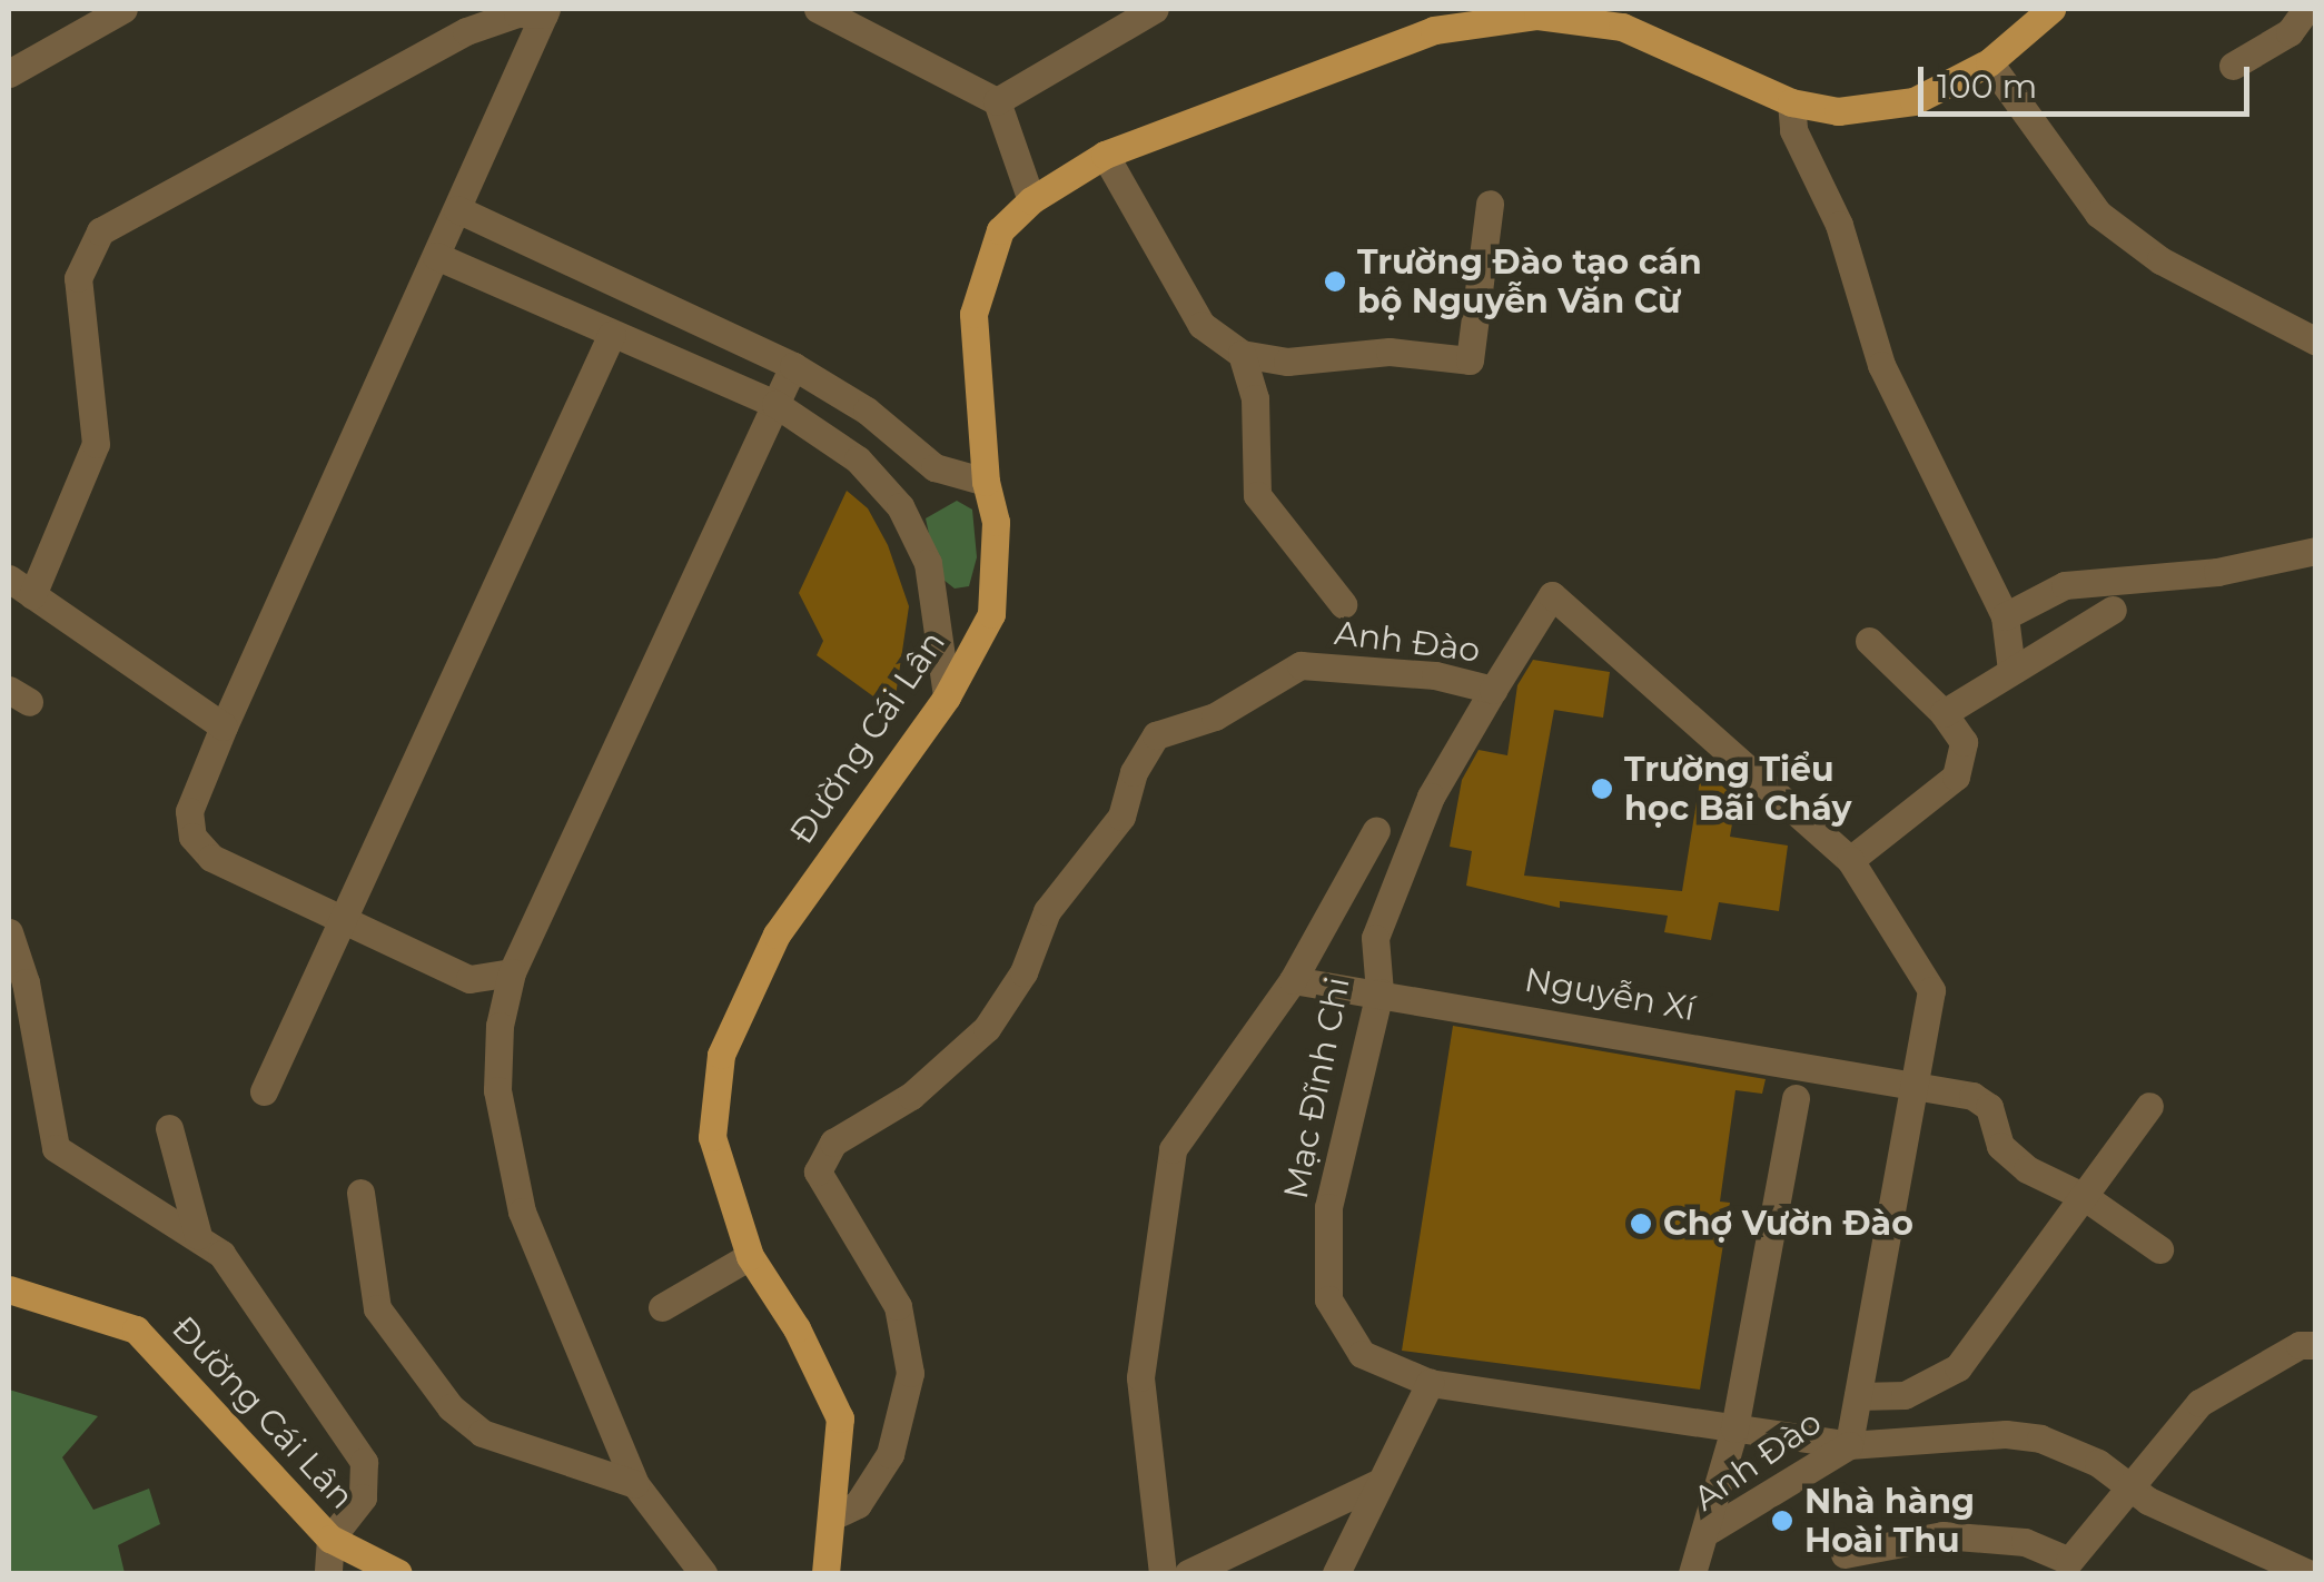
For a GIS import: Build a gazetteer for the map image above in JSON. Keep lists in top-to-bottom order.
{
  "streets": {
    "main road": ["Đường Cái Lân"],
    "street": ["Anh Đào", "Nguyễn Xí", "Mạc Đĩnh Chi"]
  },
  "crossings": [
    ["Anh Đào", "Đường Cái Lân"],
    ["Anh Đào", "Nguyễn Xí"],
    ["Anh Đào", "Mạc Đĩnh Chi"],
    ["Nguyễn Xí", "Mạc Đĩnh Chi"]
  ],
  "places": [
    "Trường Đào tạo cán bộ Nguyễn Văn Cừ",
    "Trường Tiểu học Bãi Cháy",
    "Chợ Vườn Đào",
    "Nhà hàng Hoài Thu"
  ],
  "scale_bar": "100 m"
}
